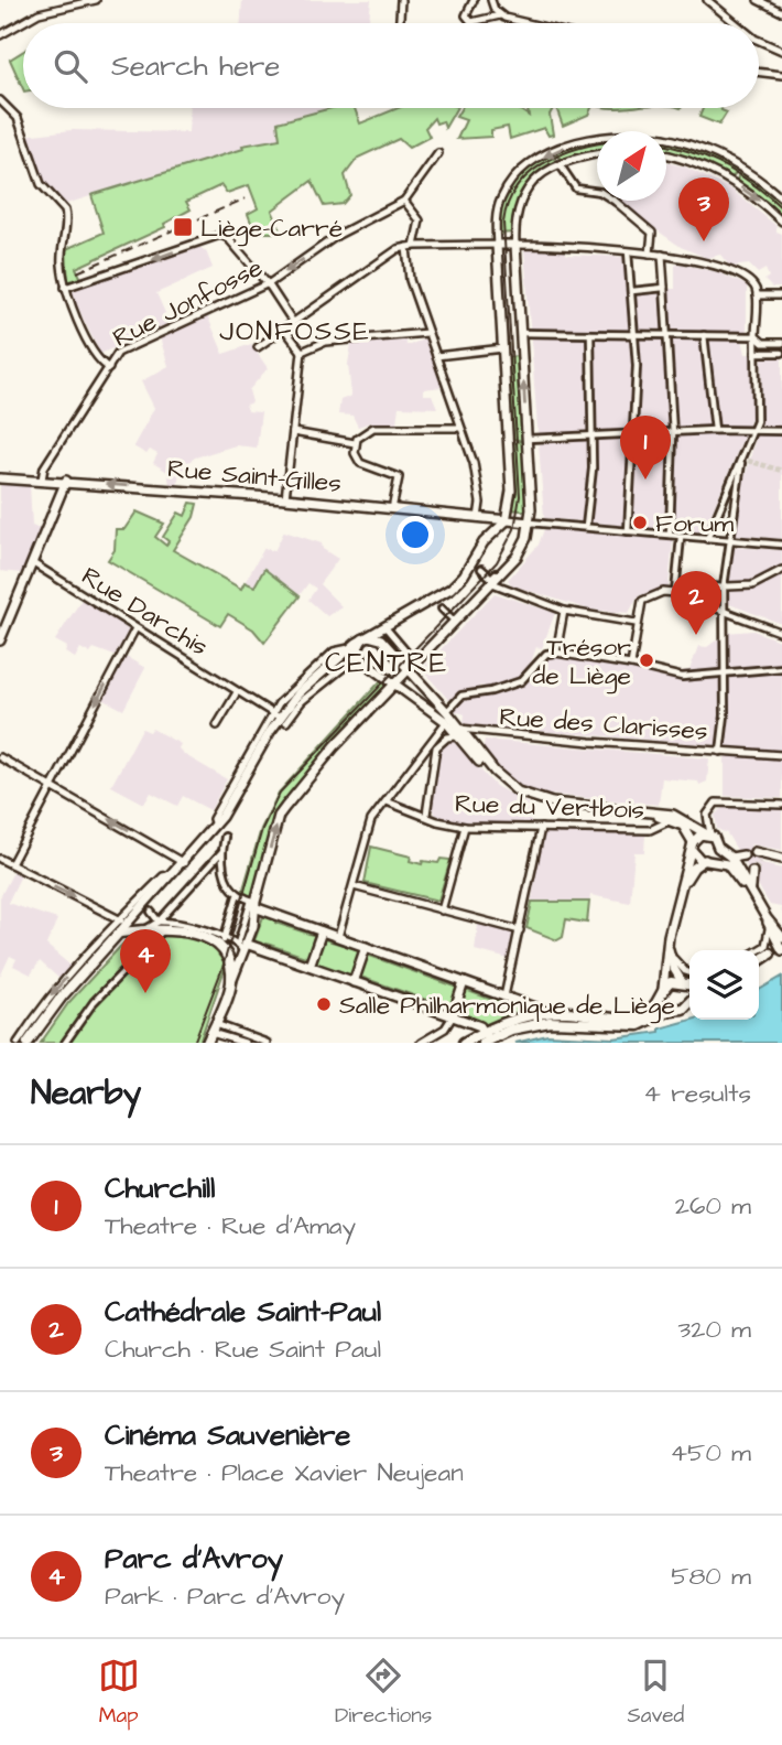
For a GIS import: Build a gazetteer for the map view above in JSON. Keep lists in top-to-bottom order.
{
  "streets": {
    "street": [
      "Rue Jonfosse",
      "Rue Saint-Gilles",
      "Rue Darchis",
      "Rue des Clarisses",
      "Rue du Vertbois"
    ]
  },
  "crossings": [
    ["Rue Jonfosse", "Rue Saint-Gilles"]
  ],
  "one_way": ["Rue Saint-Gilles"],
  "districts": ["JONFOSSE", "CENTRE"],
  "places": {
    "transit": ["Liège-Carré"],
    "other": ["Forum", "Trésor de Liège", "Salle Philharmonique de Liège"]
  },
  "north": "top right",
  "page": {
    "search": "Search here",
    "pins": [
      "3",
      "1",
      "2",
      "4"
    ],
    "heading": ["Nearby", "4 results"],
    "list": [
      {
        "mark": "1",
        "name": "Churchill",
        "note": "Theatre · Rue d'Amay",
        "value": "260 m"
      },
      {
        "mark": "2",
        "name": "Cathédrale Saint-Paul",
        "note": "Church · Rue Saint Paul",
        "value": "320 m"
      },
      {
        "mark": "3",
        "name": "Cinéma Sauvenière",
        "note": "Theatre · Place Xavier Neujean",
        "value": "450 m"
      },
      {
        "mark": "4",
        "name": "Parc d'Avroy",
        "note": "Park · Parc d'Avroy",
        "value": "580 m"
      }
    ],
    "nav": ["Map", "Directions", "Saved"]
  }
}
